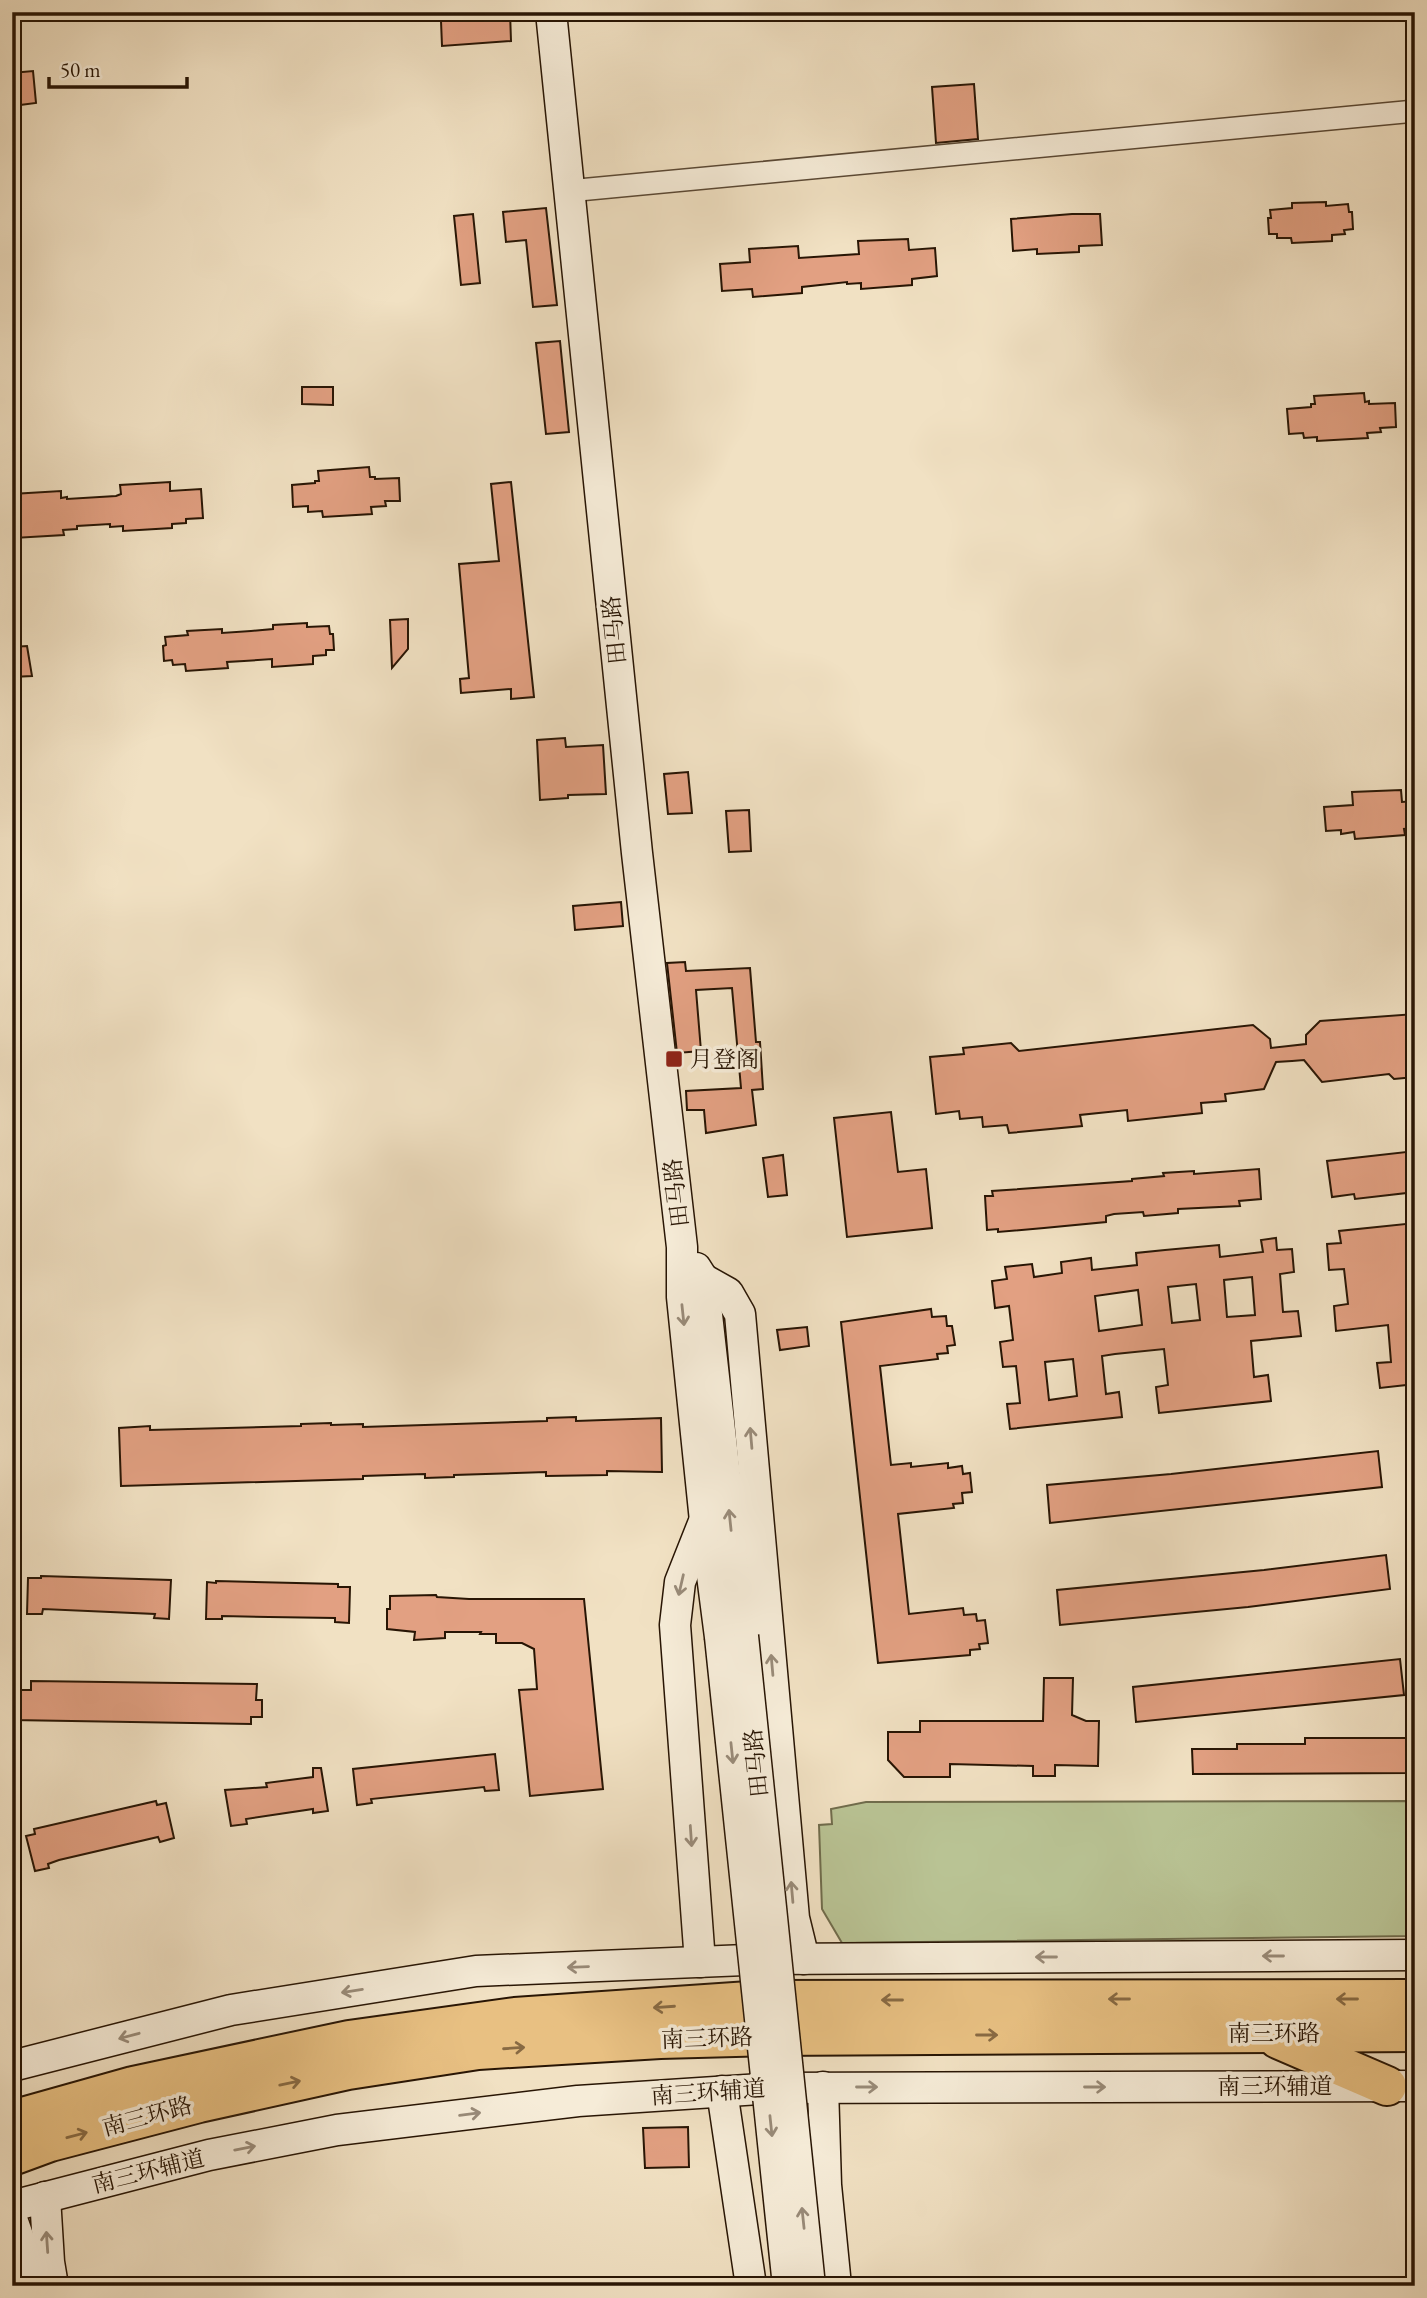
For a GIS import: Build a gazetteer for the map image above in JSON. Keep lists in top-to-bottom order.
{
  "streets": {
    "highway": ["南三环路"],
    "street": ["田马路", "南三环辅道"]
  },
  "places": {
    "transit": ["月登阁"]
  },
  "scale_bar": "50 m"
}
